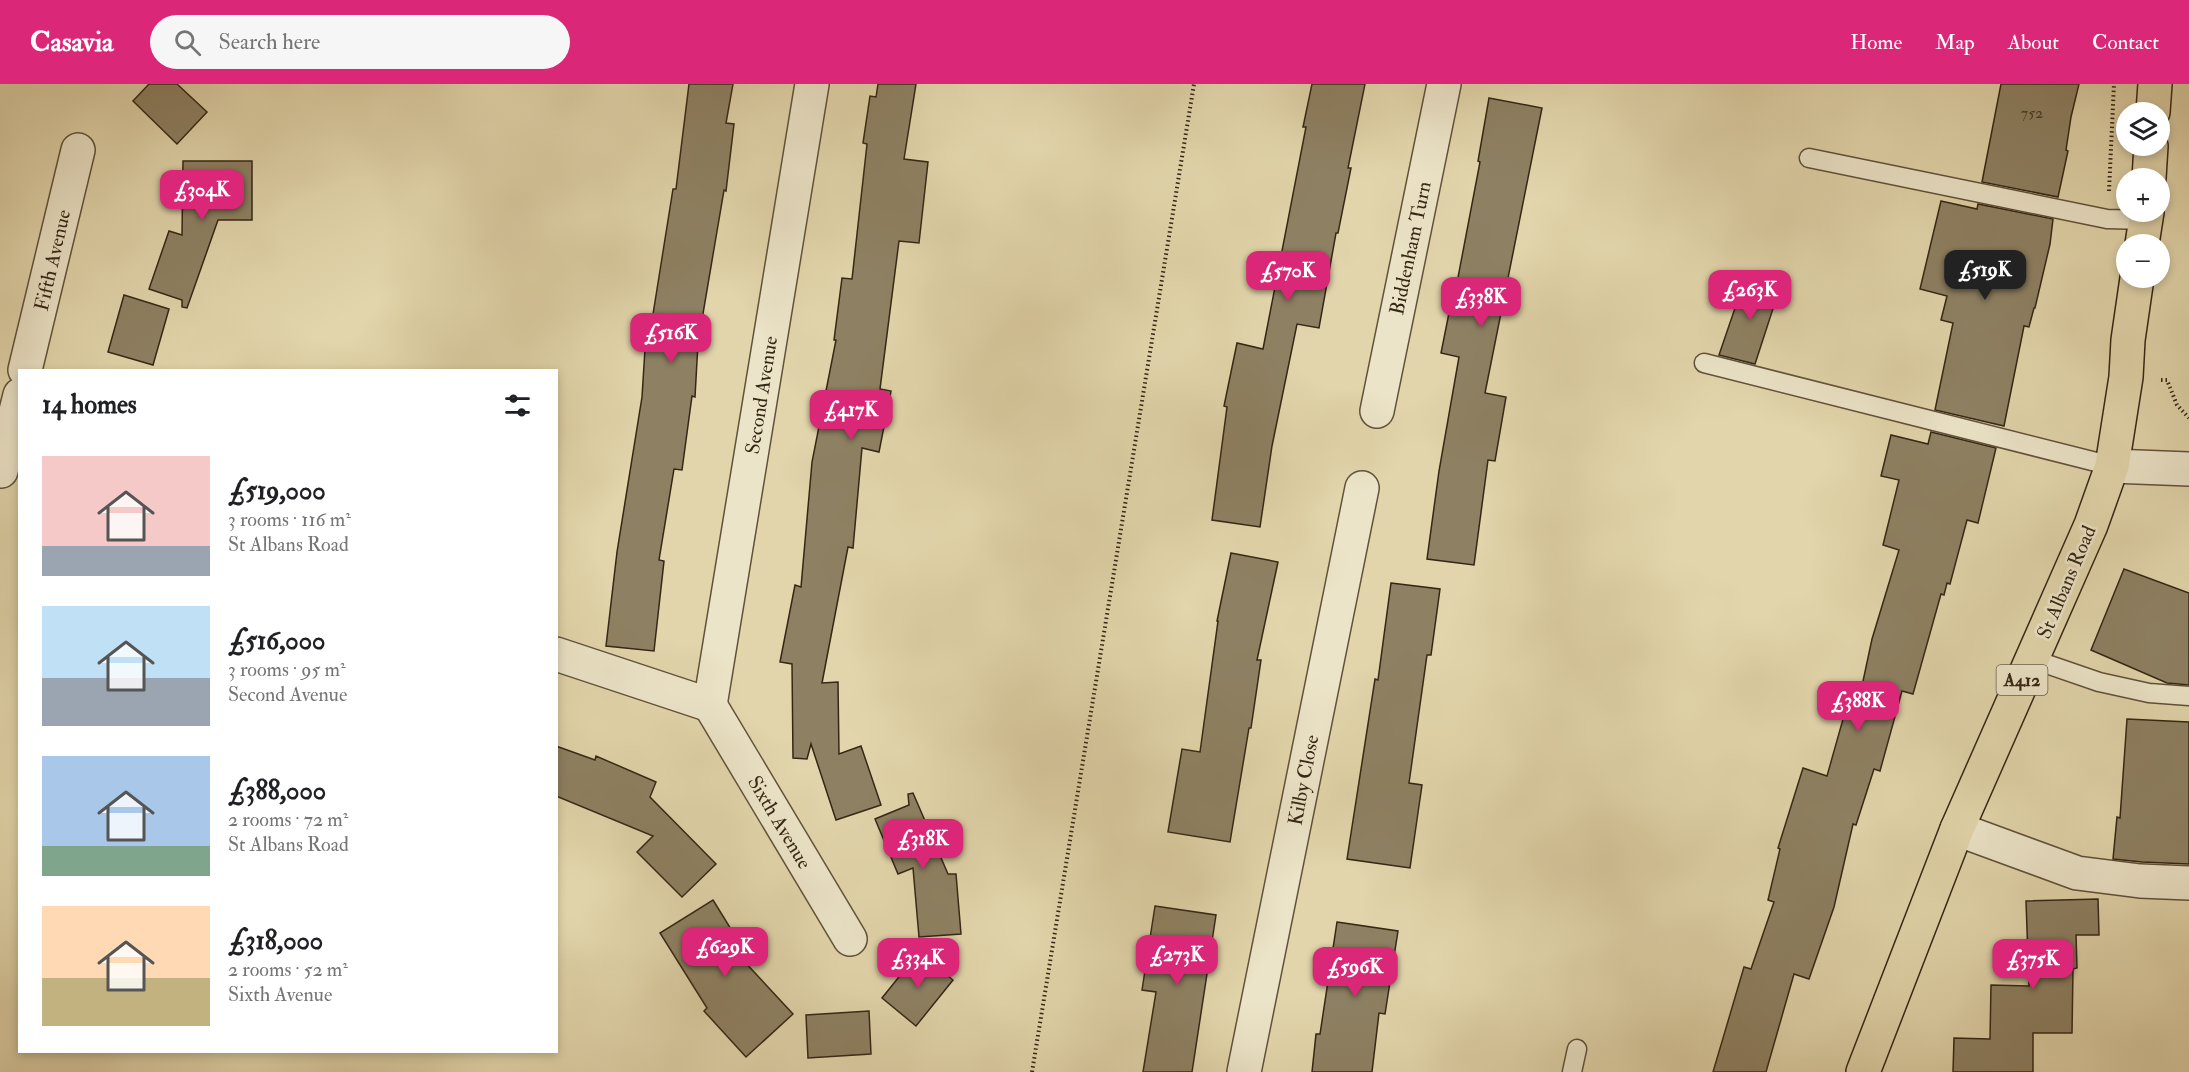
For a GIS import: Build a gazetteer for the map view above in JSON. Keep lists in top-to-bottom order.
{
  "streets": {
    "main road": ["St Albans Road", "A412"],
    "street": [
      "Biddenham Turn",
      "Fifth Avenue",
      "Second Avenue",
      "Kilby Close",
      "Sixth Avenue"
    ]
  },
  "crossings": [
    ["Second Avenue", "Sixth Avenue"]
  ],
  "house_numbers": ["752"],
  "page": {
    "header": "Casavia",
    "search": "Search here",
    "nav": [
      "Home",
      "Map",
      "About",
      "Contact"
    ],
    "map_buttons": ["+", "−"],
    "price": [
      "£304K",
      "£519K",
      "£570K",
      "£263K",
      "£338K",
      "£516K",
      "£417K",
      "£388K",
      "£318K",
      "£629K",
      "£273K",
      "£334K",
      "£375K",
      "£596K"
    ],
    "heading": "14 homes",
    "list": [
      {
        "name": "£519,000",
        "note": "3 rooms · 116 m² · St Albans Road"
      },
      {
        "name": "£516,000",
        "note": "3 rooms · 95 m² · Second Avenue"
      },
      {
        "name": "£388,000",
        "note": "2 rooms · 72 m² · St Albans Road"
      },
      {
        "name": "£318,000",
        "note": "2 rooms · 52 m² · Sixth Avenue"
      }
    ]
  }
}
